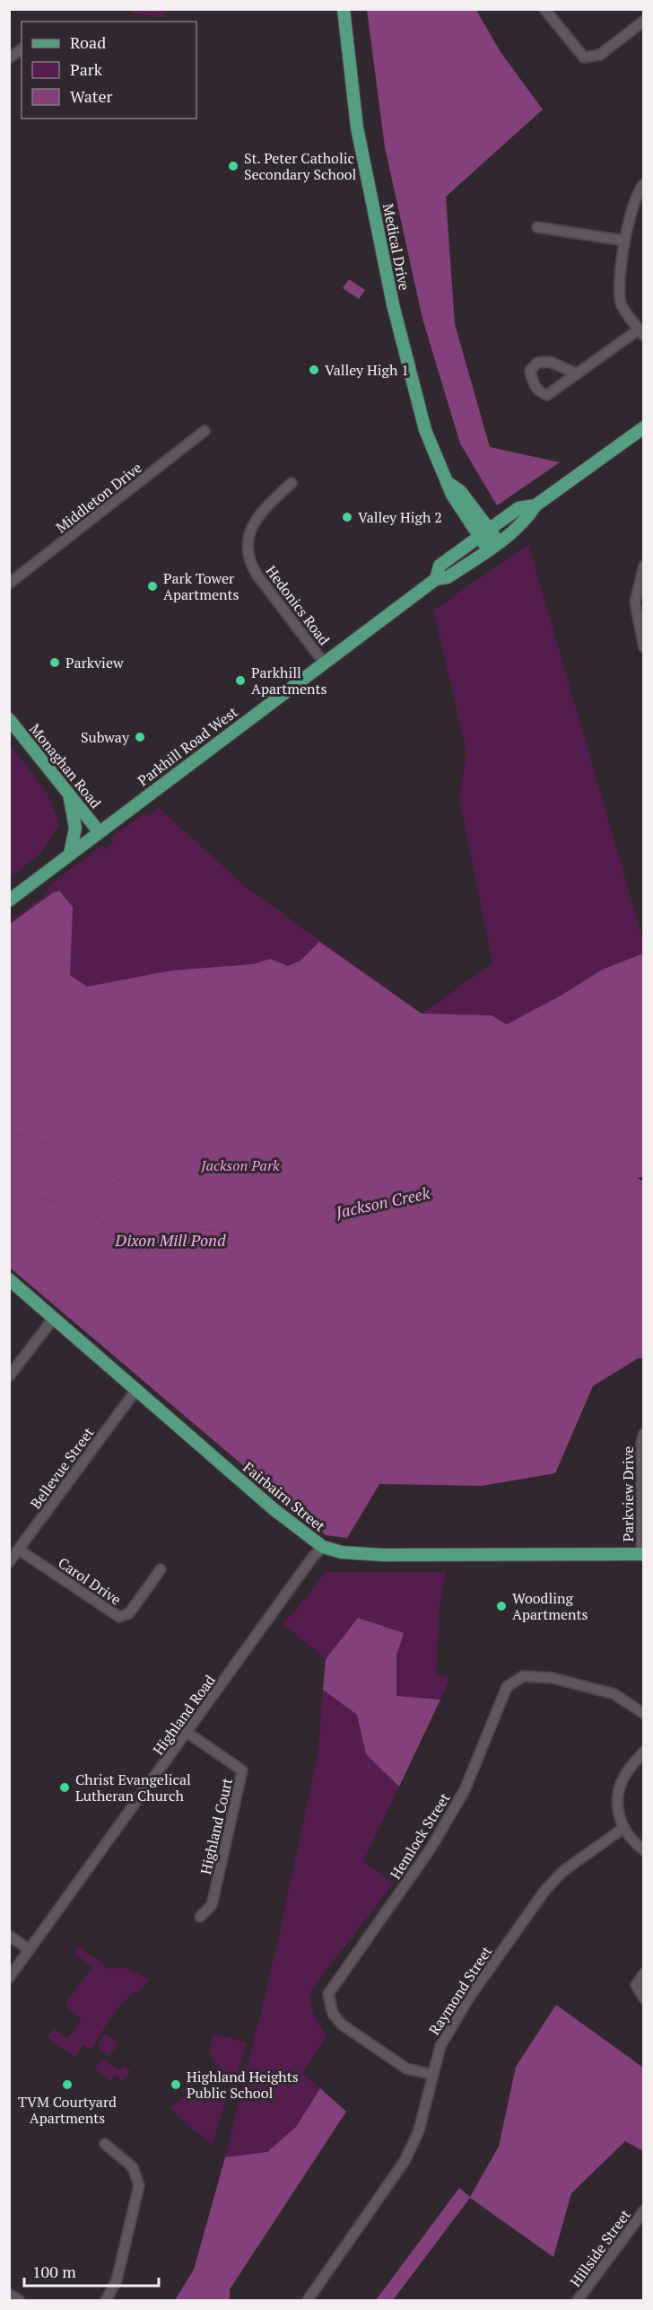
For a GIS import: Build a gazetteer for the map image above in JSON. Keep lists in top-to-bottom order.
{
  "streets": {
    "main road": [
      "Medical Drive",
      "Parkhill Road West",
      "Monaghan Road",
      "Fairbairn Street"
    ],
    "street": [
      "Middleton Drive",
      "Hedonics Road",
      "Bellevue Street",
      "Parkview Drive",
      "Carol Drive",
      "Highland Road",
      "Highland Court",
      "Hemlock Street",
      "Raymond Street",
      "Hillside Street"
    ]
  },
  "crossings": [
    ["Medical Drive", "Parkhill Road West"],
    ["Hedonics Road", "Parkhill Road West"],
    ["Parkhill Road West", "Monaghan Road"],
    ["Bellevue Street", "Fairbairn Street"],
    ["Bellevue Street", "Carol Drive"],
    ["Parkview Drive", "Fairbairn Street"],
    ["Fairbairn Street", "Highland Road"],
    ["Highland Road", "Highland Court"],
    ["Hemlock Street", "Raymond Street"]
  ],
  "water": ["Jackson Creek", "Dixon Mill Pond"],
  "parks": ["Jackson Park"],
  "places": [
    "St. Peter Catholic Secondary School",
    "Valley High 1",
    "Valley High 2",
    "Park Tower Apartments",
    "Parkview",
    "Parkhill Apartments",
    "Subway",
    "Woodling Apartments",
    "Christ Evangelical Lutheran Church",
    "TVM Courtyard Apartments",
    "Highland Heights Public School"
  ],
  "legend": ["Road", "Park", "Water"],
  "scale_bar": "100 m"
}
